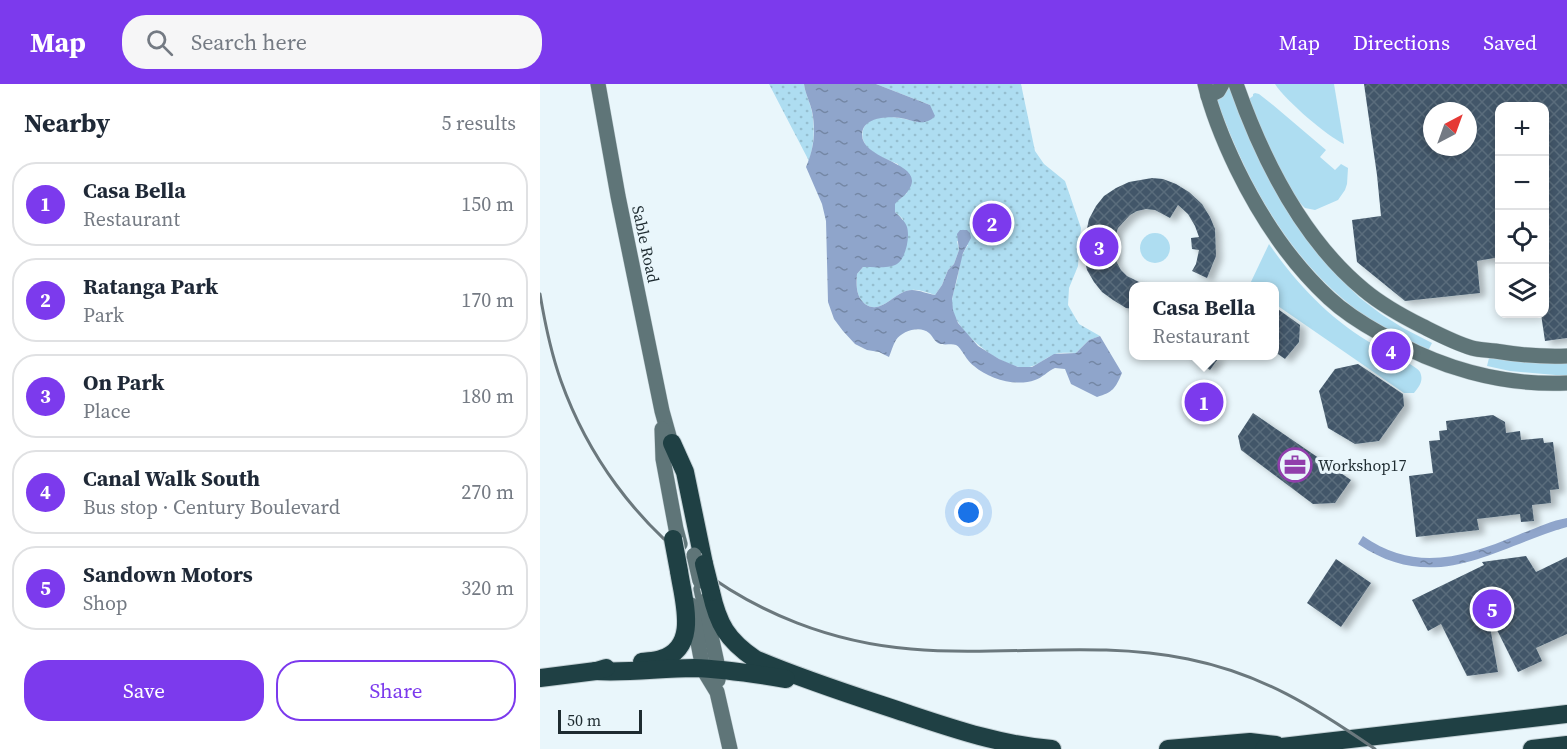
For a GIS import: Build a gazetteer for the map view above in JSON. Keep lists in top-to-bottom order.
{
  "streets": {
    "main road": ["Sable Road"]
  },
  "places": {
    "office": ["Workshop17"]
  },
  "scale_bar": "50 m",
  "north": "top right",
  "page": {
    "header": "Map",
    "search": "Search here",
    "nav": ["Map", "Directions", "Saved"],
    "heading": ["Nearby", "5 results"],
    "map_buttons": ["+", "−"],
    "list": [
      {
        "mark": "1",
        "name": "Casa Bella",
        "note": "Restaurant",
        "value": "150 m"
      },
      {
        "mark": "2",
        "name": "Ratanga Park",
        "note": "Park",
        "value": "170 m"
      },
      {
        "mark": "3",
        "name": "On Park",
        "note": "Place",
        "value": "180 m"
      },
      {
        "mark": "4",
        "name": "Canal Walk South",
        "note": "Bus stop · Century Boulevard",
        "value": "270 m"
      },
      {
        "mark": "5",
        "name": "Sandown Motors",
        "note": "Shop",
        "value": "320 m"
      }
    ],
    "pins": [
      "2",
      "3",
      "4",
      "1",
      "5"
    ],
    "popup": ["Casa Bella", "Restaurant"],
    "buttons": ["Save", "Share"],
    "scale": "50 m"
  }
}
